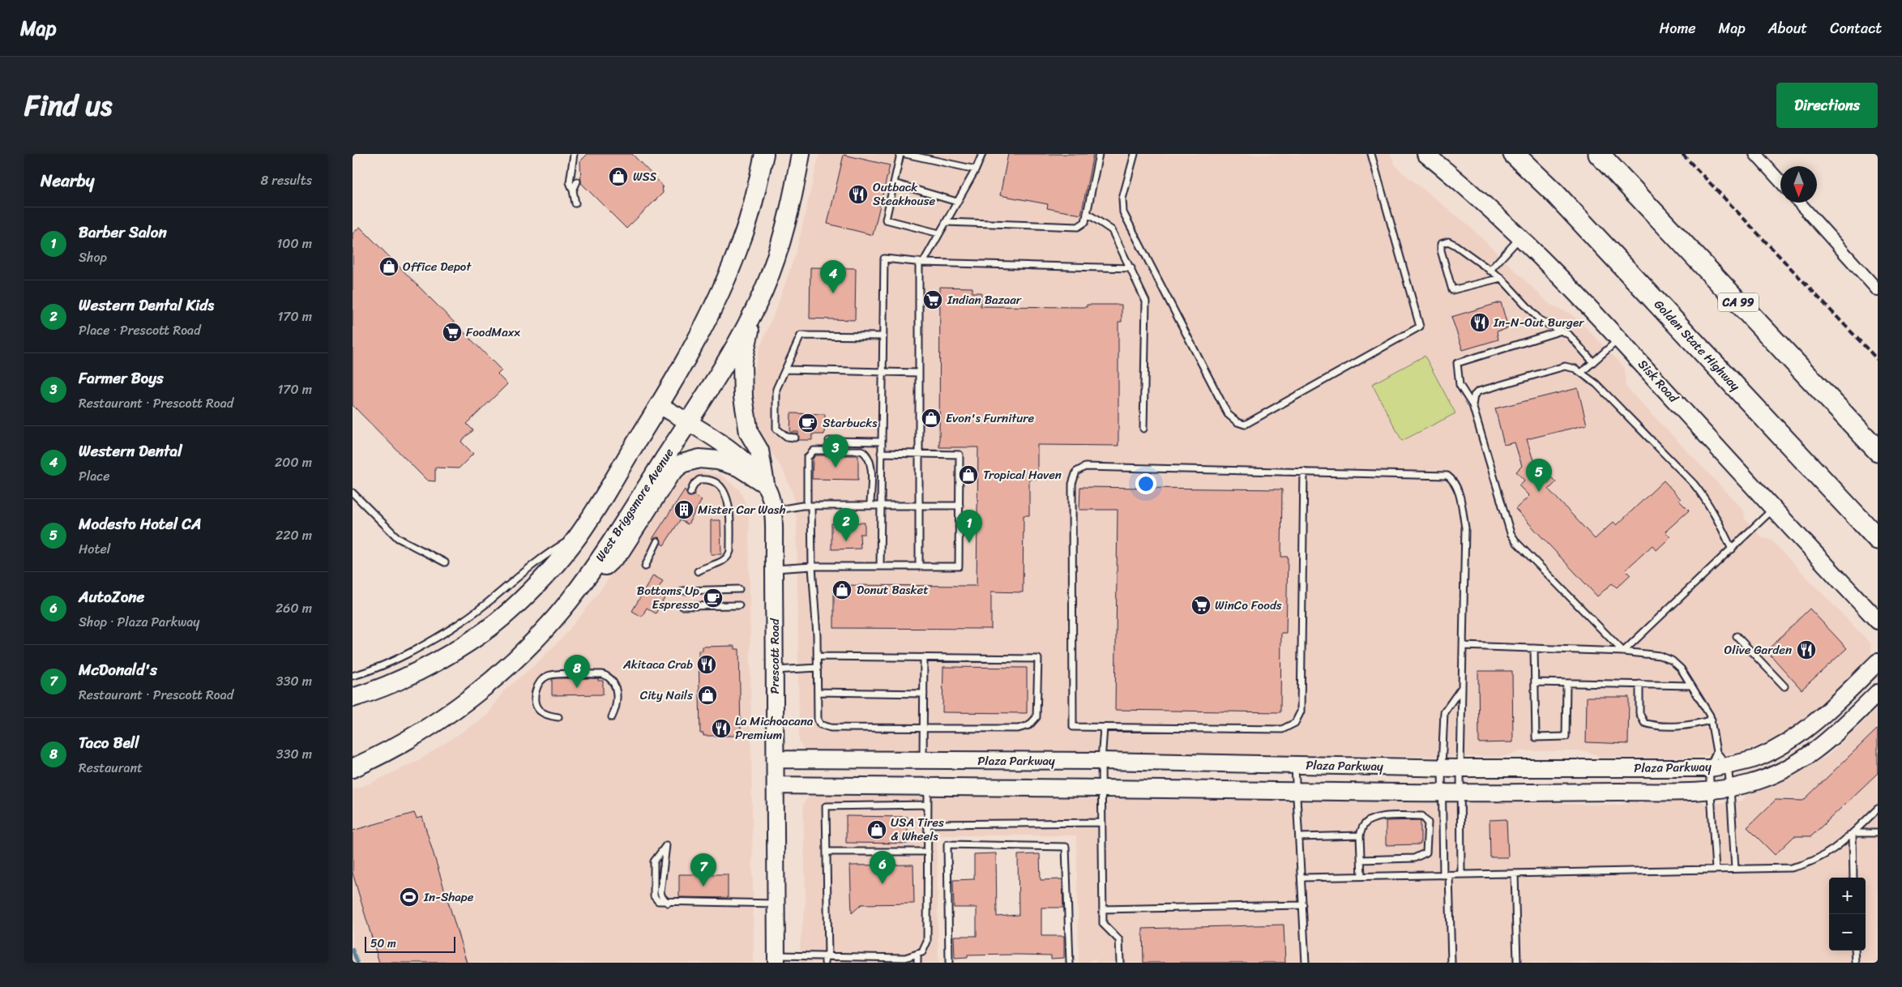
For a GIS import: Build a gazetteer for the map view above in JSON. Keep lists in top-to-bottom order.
{
  "streets": {
    "highway": ["CA 99", "Golden State Highway"],
    "main road": ["West Briggsmore Avenue"],
    "street": ["Sisk Road", "Prescott Road", "Plaza Parkway"]
  },
  "crossings": [
    ["West Briggsmore Avenue", "Prescott Road"],
    ["Prescott Road", "Plaza Parkway"]
  ],
  "places": {
    "shop": [
      "WSS",
      "Office Depot",
      "Evon's Furniture",
      "Tropical Haven",
      "Donut Basket",
      "City Nails",
      "USA Tires & Wheels"
    ],
    "restaurant": [
      "Outback Steakhouse",
      "In-N-Out Burger",
      "Olive Garden",
      "Akitaca Crab",
      "La Michoacana Premium"
    ],
    "supermarket": ["Indian Bazaar", "FoodMaxx", "WinCo Foods"],
    "cafe": ["Starbucks", "Bottoms Up Espresso"],
    "building": ["Mister Car Wash"],
    "sports": ["In-Shape"]
  },
  "scale_bar": "50 m",
  "north": "bottom",
  "page": {
    "header": "Map",
    "nav": [
      "Home",
      "Map",
      "About",
      "Contact"
    ],
    "title": "Find us",
    "buttons": "Directions",
    "heading": ["Nearby", "8 results"],
    "list": [
      {
        "mark": "1",
        "name": "Barber Salon",
        "note": "Shop",
        "value": "100 m"
      },
      {
        "mark": "2",
        "name": "Western Dental Kids",
        "note": "Place · Prescott Road",
        "value": "170 m"
      },
      {
        "mark": "3",
        "name": "Farmer Boys",
        "note": "Restaurant · Prescott Road",
        "value": "170 m"
      },
      {
        "mark": "4",
        "name": "Western Dental",
        "note": "Place",
        "value": "200 m"
      },
      {
        "mark": "5",
        "name": "Modesto Hotel CA",
        "note": "Hotel",
        "value": "220 m"
      },
      {
        "mark": "6",
        "name": "AutoZone",
        "note": "Shop · Plaza Parkway",
        "value": "260 m"
      },
      {
        "mark": "7",
        "name": "McDonald's",
        "note": "Restaurant · Prescott Road",
        "value": "330 m"
      },
      {
        "mark": "8",
        "name": "Taco Bell",
        "note": "Restaurant",
        "value": "330 m"
      }
    ],
    "pins": [
      "4",
      "3",
      "5",
      "2",
      "1",
      "8",
      "6",
      "7"
    ],
    "map_buttons": ["+", "−"],
    "scale": "50 m"
  }
}
